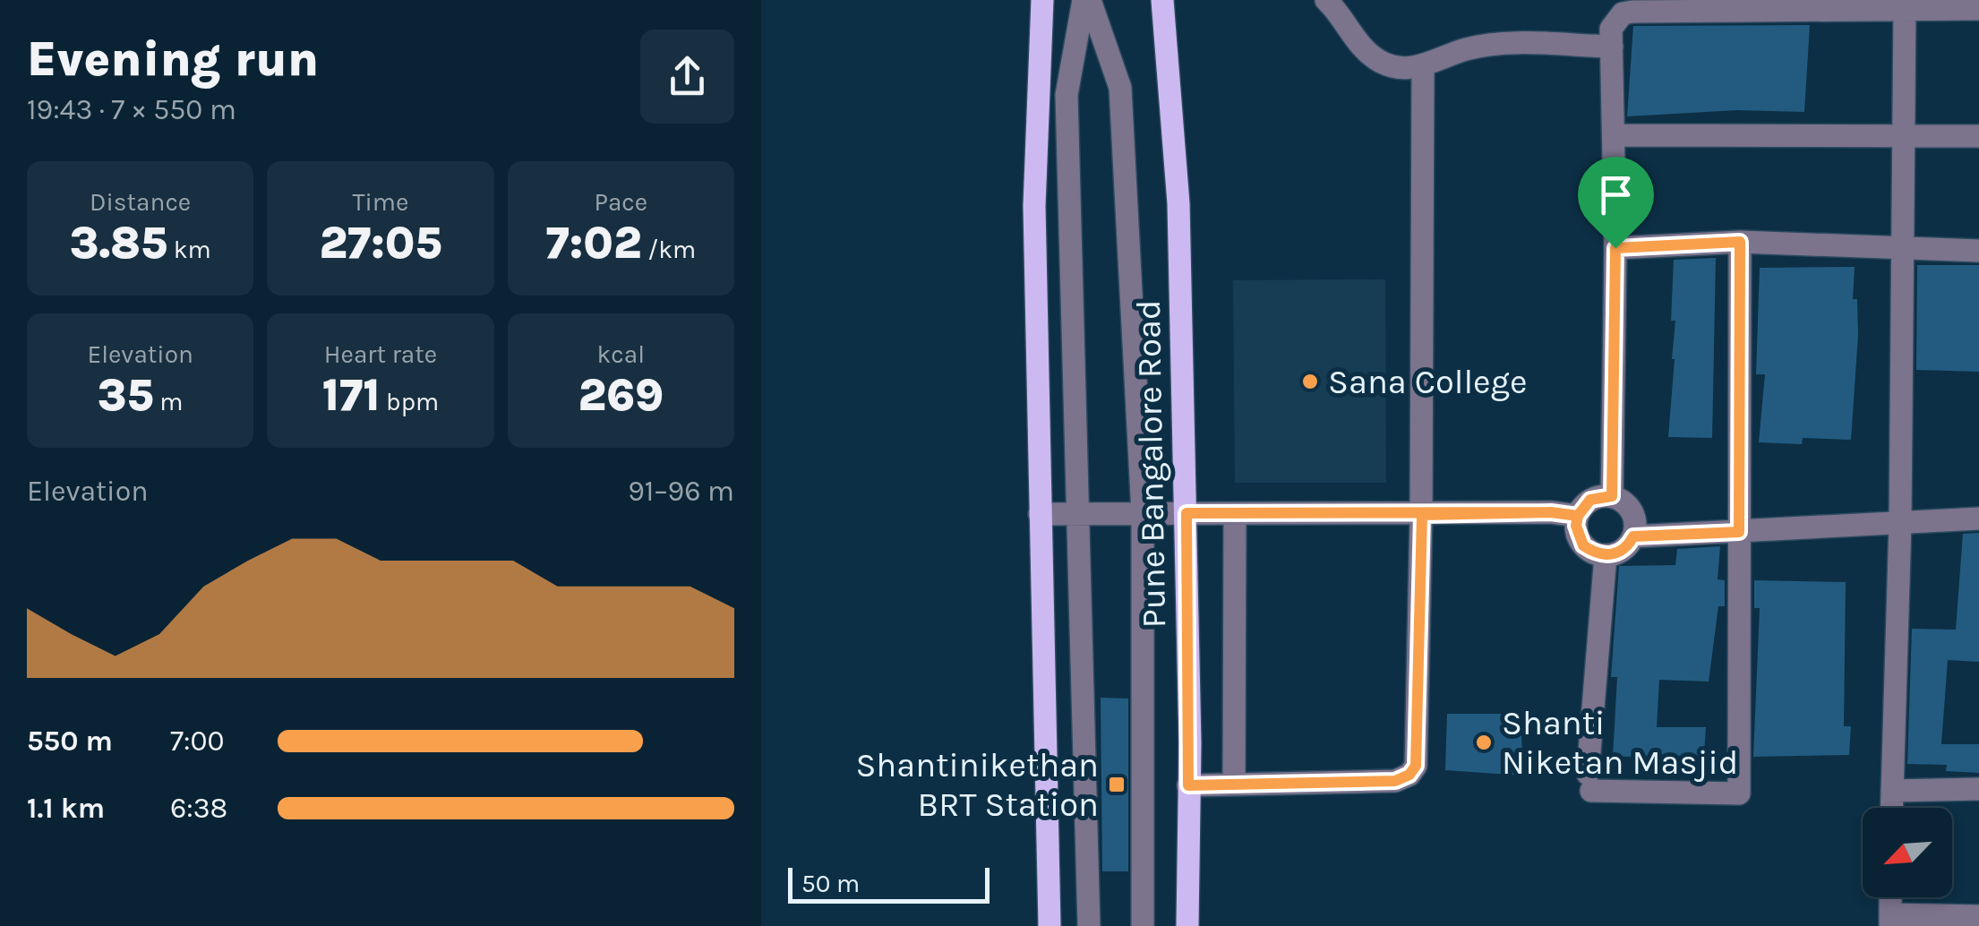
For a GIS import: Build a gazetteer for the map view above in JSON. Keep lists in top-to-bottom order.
{
  "streets": {
    "main road": ["Pune Bangalore Road"]
  },
  "places": {
    "other": ["Sana College", "Shanti Niketan Masjid"],
    "transit": ["Shantinikethan BRT Station"]
  },
  "scale_bar": "50 m",
  "north": "bottom left",
  "page": {
    "heading": ["Evening run", "19:43 · 7 × 550 m"],
    "stats": [
      ["Distance", "3.85 km"],
      ["Time", "27:05"],
      ["Pace", "7:02 /km"],
      ["Elevation", "35 m"],
      ["Heart rate", "171 bpm"],
      ["kcal", "269"]
    ],
    "chart": ["Elevation", "91–96 m"],
    "list": [
      {
        "name": "550 m",
        "note": "7:00"
      },
      {
        "name": "1.1 km",
        "note": "6:38"
      }
    ],
    "scale": "50 m"
  }
}
